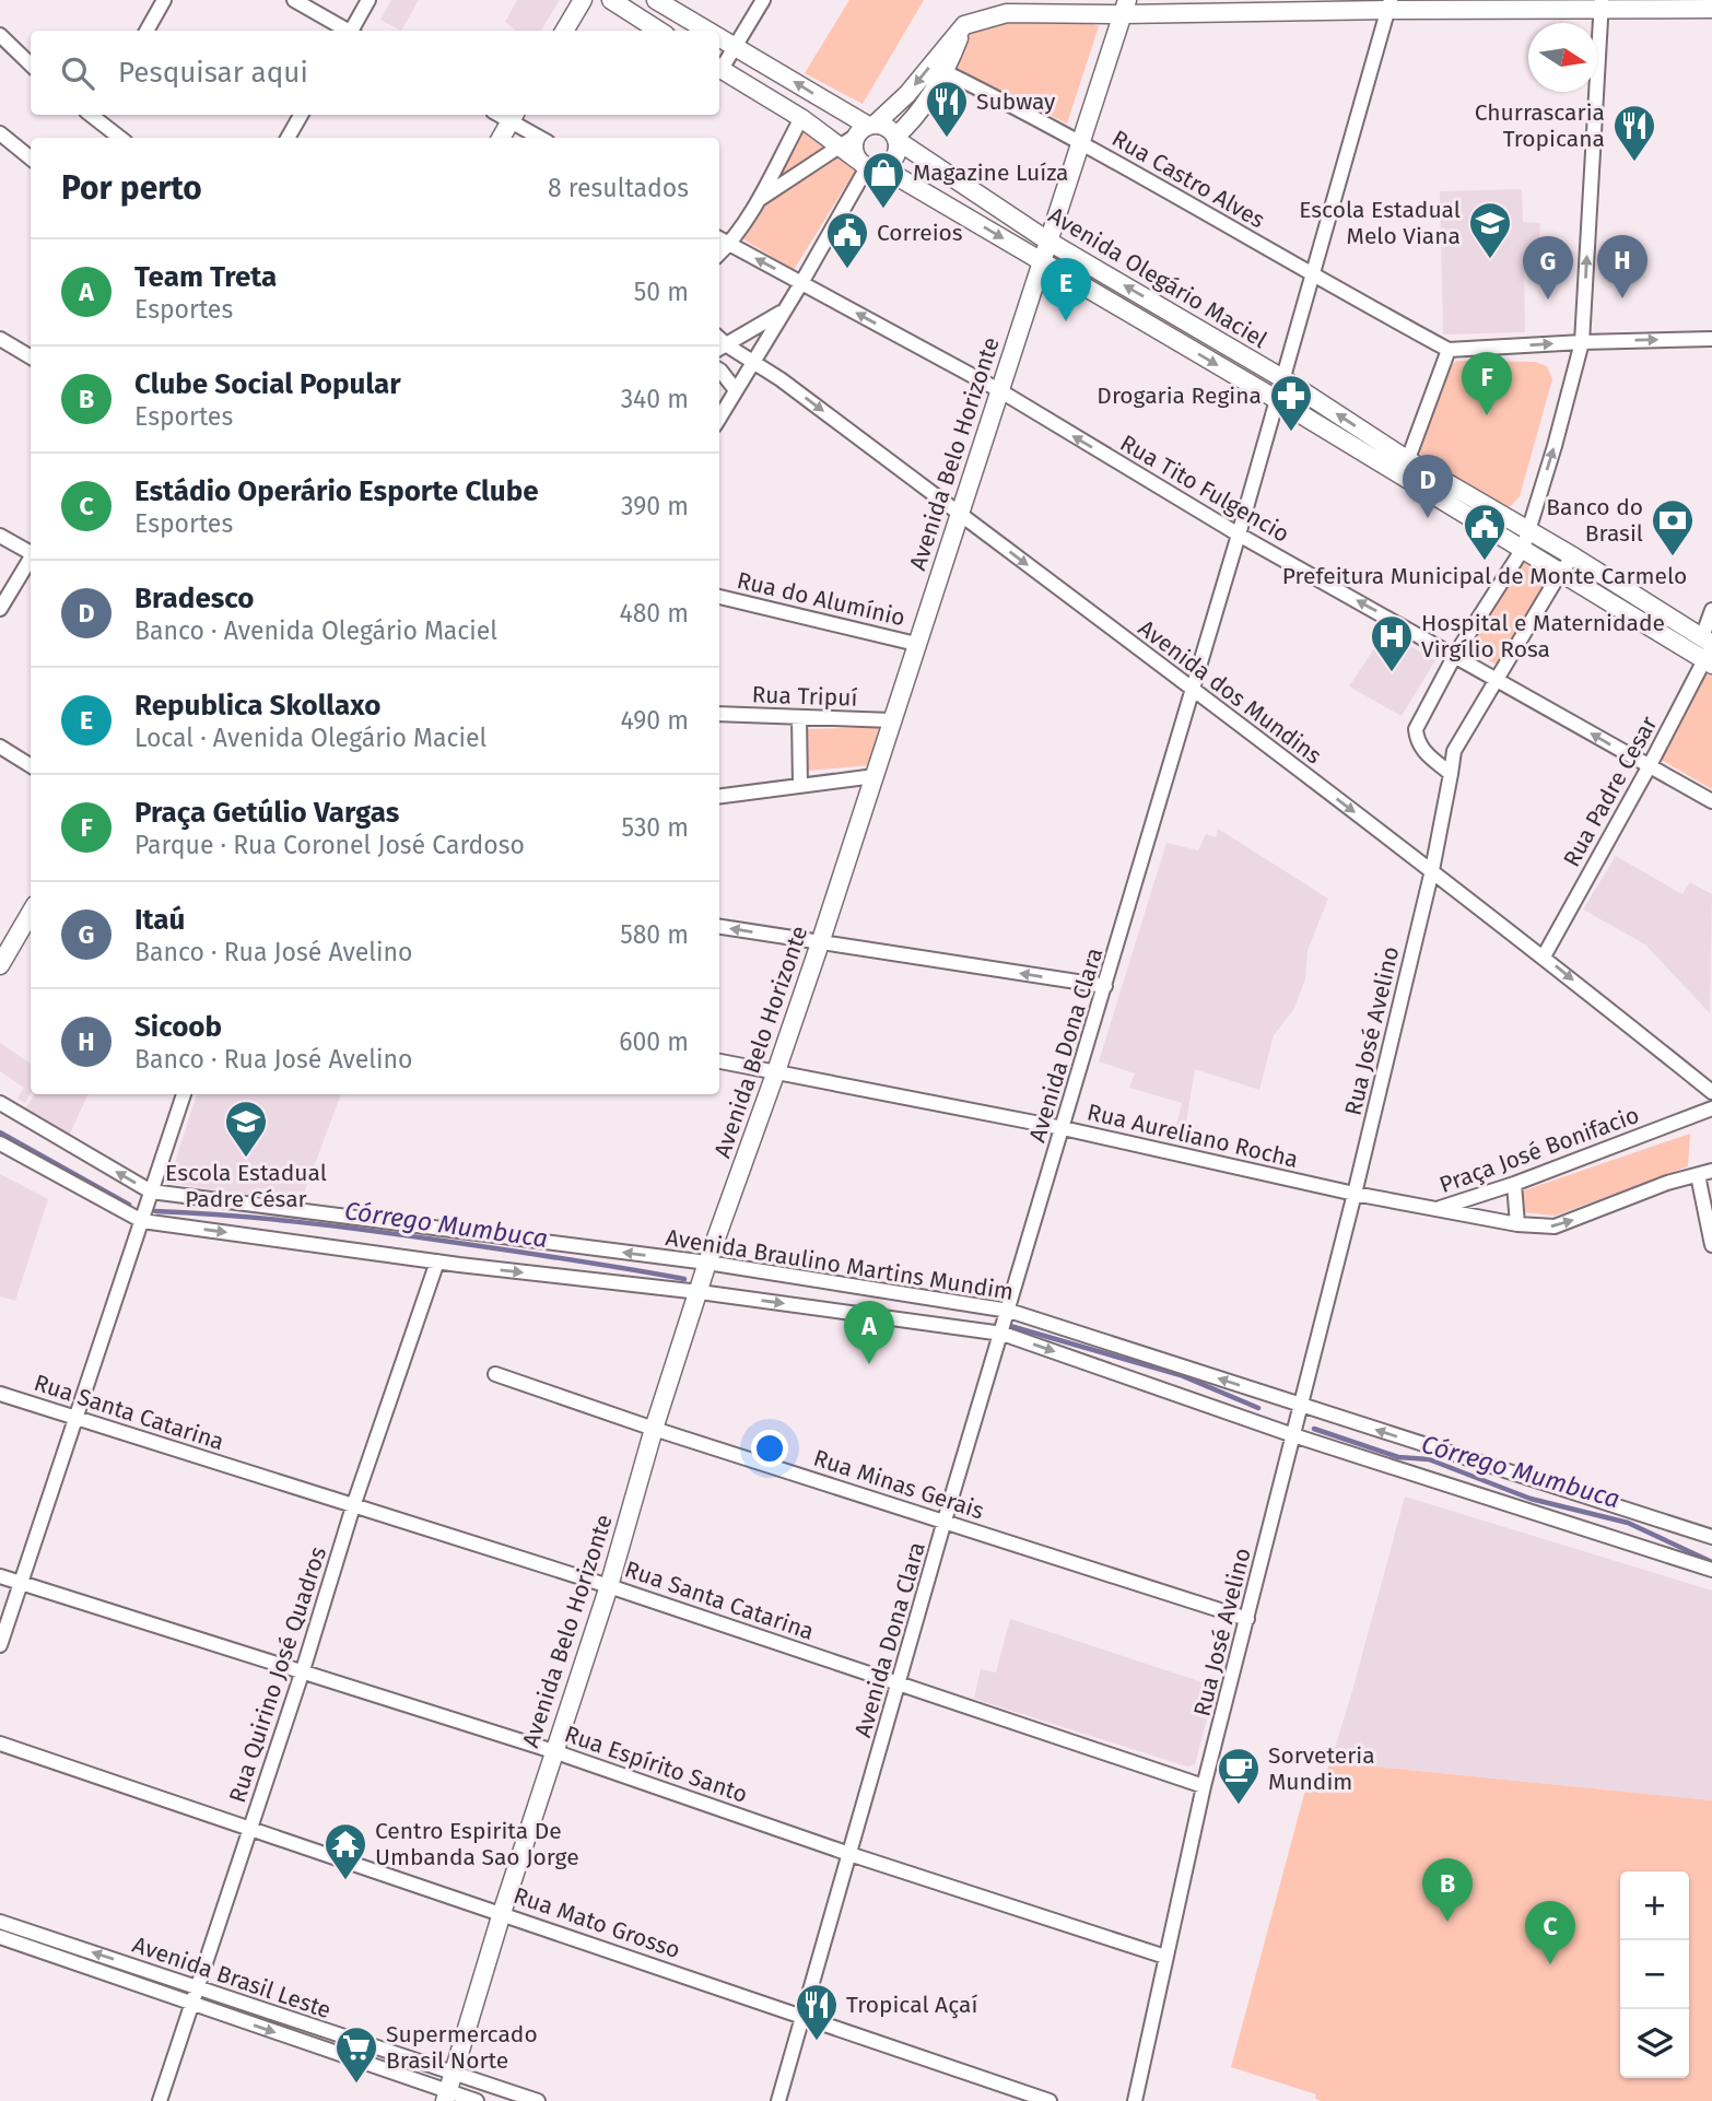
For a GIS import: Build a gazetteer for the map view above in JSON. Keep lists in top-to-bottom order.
{
  "streets": {
    "street": [
      "Rua Castro Alves",
      "Avenida Olegário Maciel",
      "Avenida Belo Horizonte",
      "Rua Tito Fulgencio",
      "Rua do Alumínio",
      "Avenida dos Mundins",
      "Rua Tripuí",
      "Rua Padre Cesar",
      "Rua José Avelino",
      "Avenida Dona Clara",
      "Rua Aureliano Rocha",
      "Praça José Bonifacio",
      "Avenida Braulino Martins Mundim",
      "Rua Santa Catarina",
      "Rua Minas Gerais",
      "Rua Quirino José Quadros",
      "Rua Espírito Santo",
      "Rua Mato Grosso",
      "Avenida Brasil Leste"
    ]
  },
  "crossings": [
    ["Rua Castro Alves", "Avenida Belo Horizonte"],
    ["Rua Castro Alves", "Avenida Dona Clara"],
    ["Avenida Olegário Maciel", "Avenida Belo Horizonte"],
    ["Avenida Olegário Maciel", "Rua Padre Cesar"],
    ["Avenida Olegário Maciel", "Rua José Avelino"],
    ["Avenida Olegário Maciel", "Avenida Dona Clara"],
    ["Avenida Belo Horizonte", "Rua Tito Fulgencio"],
    ["Avenida Belo Horizonte", "Rua do Alumínio"],
    ["Avenida Belo Horizonte", "Avenida dos Mundins"],
    ["Avenida Belo Horizonte", "Rua Tripuí"],
    ["Avenida Belo Horizonte", "Rua Aureliano Rocha"],
    ["Avenida Belo Horizonte", "Avenida Braulino Martins Mundim"],
    ["Avenida Belo Horizonte", "Rua Santa Catarina"],
    ["Avenida Belo Horizonte", "Rua Minas Gerais"],
    ["Avenida Belo Horizonte", "Rua Espírito Santo"],
    ["Avenida Belo Horizonte", "Rua Mato Grosso"],
    ["Avenida Belo Horizonte", "Avenida Brasil Leste"],
    ["Rua Tito Fulgencio", "Rua Padre Cesar"],
    ["Rua Tito Fulgencio", "Rua José Avelino"],
    ["Rua Tito Fulgencio", "Avenida Dona Clara"],
    ["Avenida dos Mundins", "Rua Padre Cesar"],
    ["Avenida dos Mundins", "Rua José Avelino"],
    ["Avenida dos Mundins", "Avenida Dona Clara"],
    ["Rua José Avelino", "Rua Aureliano Rocha"],
    ["Rua José Avelino", "Avenida Braulino Martins Mundim"],
    ["Rua José Avelino", "Rua Santa Catarina"],
    ["Rua José Avelino", "Rua Minas Gerais"],
    ["Rua José Avelino", "Rua Espírito Santo"],
    ["Avenida Dona Clara", "Rua Aureliano Rocha"],
    ["Avenida Dona Clara", "Avenida Braulino Martins Mundim"],
    ["Avenida Dona Clara", "Rua Santa Catarina"],
    ["Avenida Dona Clara", "Rua Minas Gerais"],
    ["Avenida Dona Clara", "Rua Espírito Santo"],
    ["Avenida Dona Clara", "Rua Mato Grosso"],
    ["Rua Aureliano Rocha", "Praça José Bonifacio"],
    ["Avenida Braulino Martins Mundim", "Rua Quirino José Quadros"],
    ["Rua Santa Catarina", "Rua Quirino José Quadros"],
    ["Rua Quirino José Quadros", "Rua Espírito Santo"],
    ["Rua Quirino José Quadros", "Rua Mato Grosso"],
    ["Rua Quirino José Quadros", "Avenida Brasil Leste"]
  ],
  "one_way": ["Rua Tito Fulgencio", "Avenida dos Mundins"],
  "water": ["Córrego Mumbuca"],
  "places": {
    "restaurant": ["Subway", "Churrascaria Tropicana", "Tropical Açaí"],
    "shop": ["Magazine Luíza"],
    "school or university": ["Escola Estadual Melo Viana", "Escola Estadual Padre César"],
    "public building": ["Correios", "Prefeitura Municipal de Monte Carmelo"],
    "pharmacy": ["Drogaria Regina"],
    "bank": ["Banco do Brasil"],
    "hospital": ["Hospital e Maternidade Virgílio Rosa"],
    "cafe": ["Sorveteria Mundim"],
    "temple": ["Centro Espirita De Umbanda Sao Jorge"],
    "supermarket": ["Supermercado Brasil Norte"]
  },
  "north": "right",
  "page": {
    "search": "Pesquisar aqui",
    "heading": ["Por perto", "8 resultados"],
    "pins": [
      "H",
      "G",
      "E",
      "F",
      "D",
      "A",
      "B",
      "C"
    ],
    "list": [
      {
        "mark": "A",
        "name": "Team Treta",
        "note": "Esportes",
        "value": "50 m"
      },
      {
        "mark": "B",
        "name": "Clube Social Popular",
        "note": "Esportes",
        "value": "340 m"
      },
      {
        "mark": "C",
        "name": "Estádio Operário Esporte Clube",
        "note": "Esportes",
        "value": "390 m"
      },
      {
        "mark": "D",
        "name": "Bradesco",
        "note": "Banco · Avenida Olegário Maciel",
        "value": "480 m"
      },
      {
        "mark": "E",
        "name": "Republica Skollaxo",
        "note": "Local · Avenida Olegário Maciel",
        "value": "490 m"
      },
      {
        "mark": "F",
        "name": "Praça Getúlio Vargas",
        "note": "Parque · Rua Coronel José Cardoso",
        "value": "530 m"
      },
      {
        "mark": "G",
        "name": "Itaú",
        "note": "Banco · Rua José Avelino",
        "value": "580 m"
      },
      {
        "mark": "H",
        "name": "Sicoob",
        "note": "Banco · Rua José Avelino",
        "value": "600 m"
      }
    ],
    "map_buttons": ["+", "−"]
  }
}
